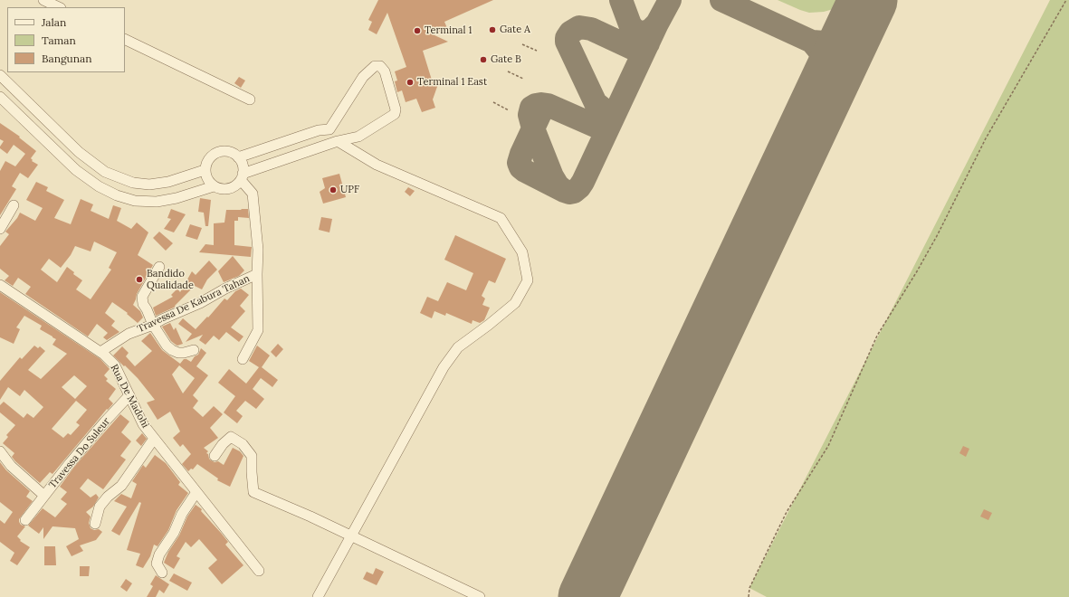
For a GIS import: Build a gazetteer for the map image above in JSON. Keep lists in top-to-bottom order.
{
  "streets": {
    "street": ["Travessa De Kabura Tahan", "Rua De Madohi", "Travessa Do Suleur"]
  },
  "crossings": [
    ["Travessa De Kabura Tahan", "Rua De Madohi"],
    ["Rua De Madohi", "Travessa Do Suleur"]
  ],
  "places": [
    "Gate A",
    "Terminal 1",
    "Gate B",
    "Terminal 1 East",
    "UPF",
    "Bandido Qualidade"
  ],
  "legend": ["Jalan", "Taman", "Bangunan"]
}
